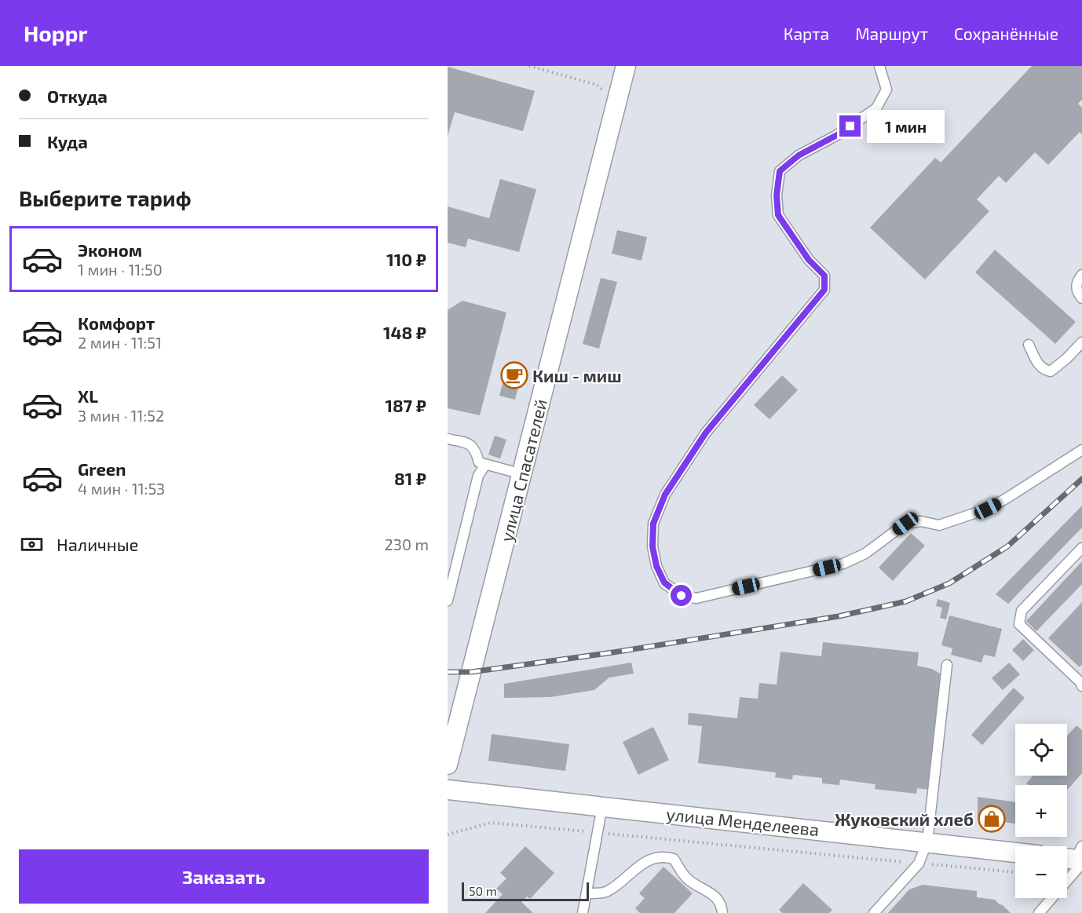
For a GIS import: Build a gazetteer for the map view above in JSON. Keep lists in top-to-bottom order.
{
  "streets": {
    "street": ["улица Спасателей", "улица Менделеева"]
  },
  "places": {
    "cafe": ["Киш - миш"],
    "shop": ["Жуковский хлеб"]
  },
  "scale_bar": "50 m",
  "page": {
    "header": "Hoppr",
    "nav": ["Карта", "Маршрут", "Сохранённые"],
    "banner": ["Откуда", "Куда"],
    "bubble": "1 мин",
    "heading": "Выберите тариф",
    "list": [
      {
        "name": "Эконом",
        "note": "1 мин · 11:50",
        "value": "110 ₽"
      },
      {
        "name": "Комфорт",
        "note": "2 мин · 11:51",
        "value": "148 ₽"
      },
      {
        "name": "XL",
        "note": "3 мин · 11:52",
        "value": "187 ₽"
      },
      {
        "name": "Green",
        "note": "4 мин · 11:53",
        "value": "81 ₽"
      }
    ],
    "pay": ["Наличные", "230 m"],
    "map_buttons": ["+", "−"],
    "buttons": "Заказать",
    "scale": "50 m"
  }
}
